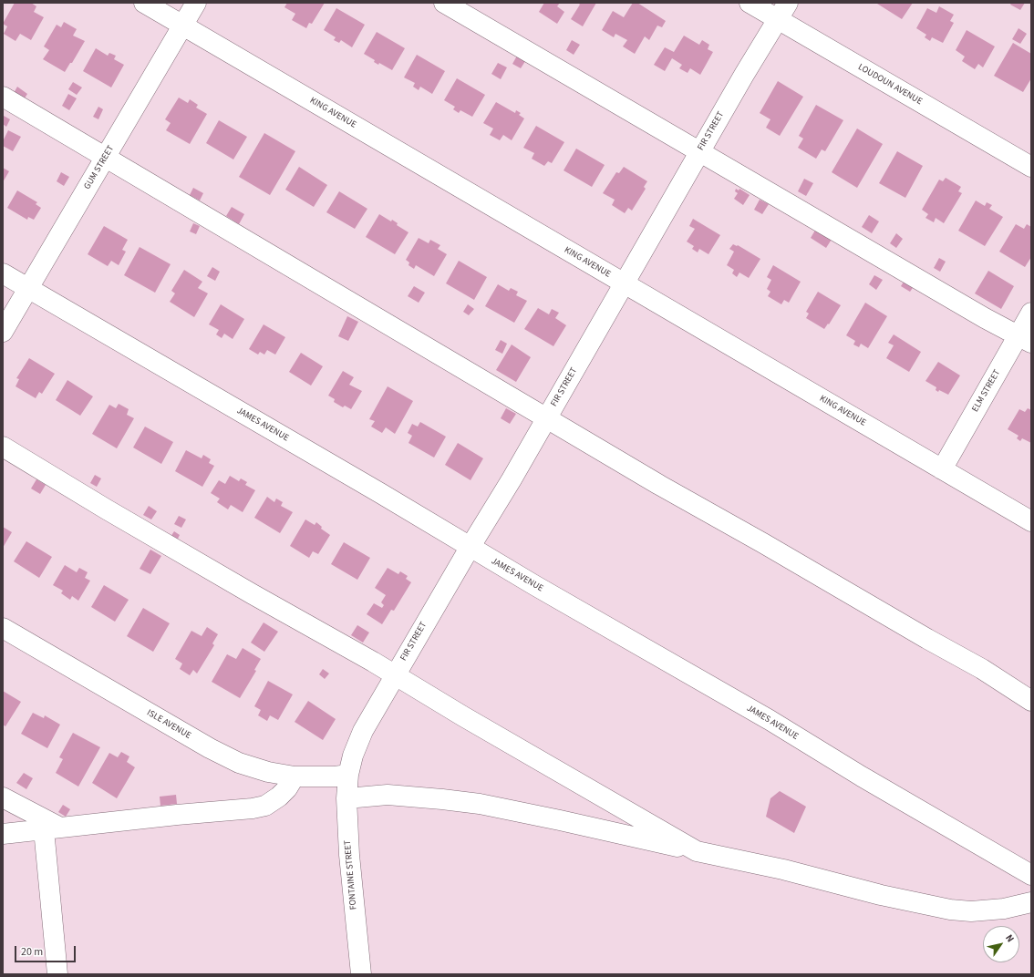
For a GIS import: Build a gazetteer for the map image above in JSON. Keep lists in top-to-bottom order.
{
  "streets": {
    "street": [
      "LOUDOUN AVENUE",
      "KING AVENUE",
      "FIR STREET",
      "GUM STREET",
      "ELM STREET",
      "JAMES AVENUE",
      "ISLE AVENUE",
      "FONTAINE STREET"
    ]
  },
  "crossings": [
    ["LOUDOUN AVENUE", "FIR STREET"],
    ["KING AVENUE", "FIR STREET"],
    ["KING AVENUE", "GUM STREET"],
    ["KING AVENUE", "ELM STREET"],
    ["FIR STREET", "JAMES AVENUE"],
    ["FIR STREET", "ISLE AVENUE"],
    ["FIR STREET", "FONTAINE STREET"],
    ["GUM STREET", "JAMES AVENUE"],
    ["ISLE AVENUE", "FONTAINE STREET"]
  ],
  "scale_bar": "20 m",
  "north": "top right"
}
